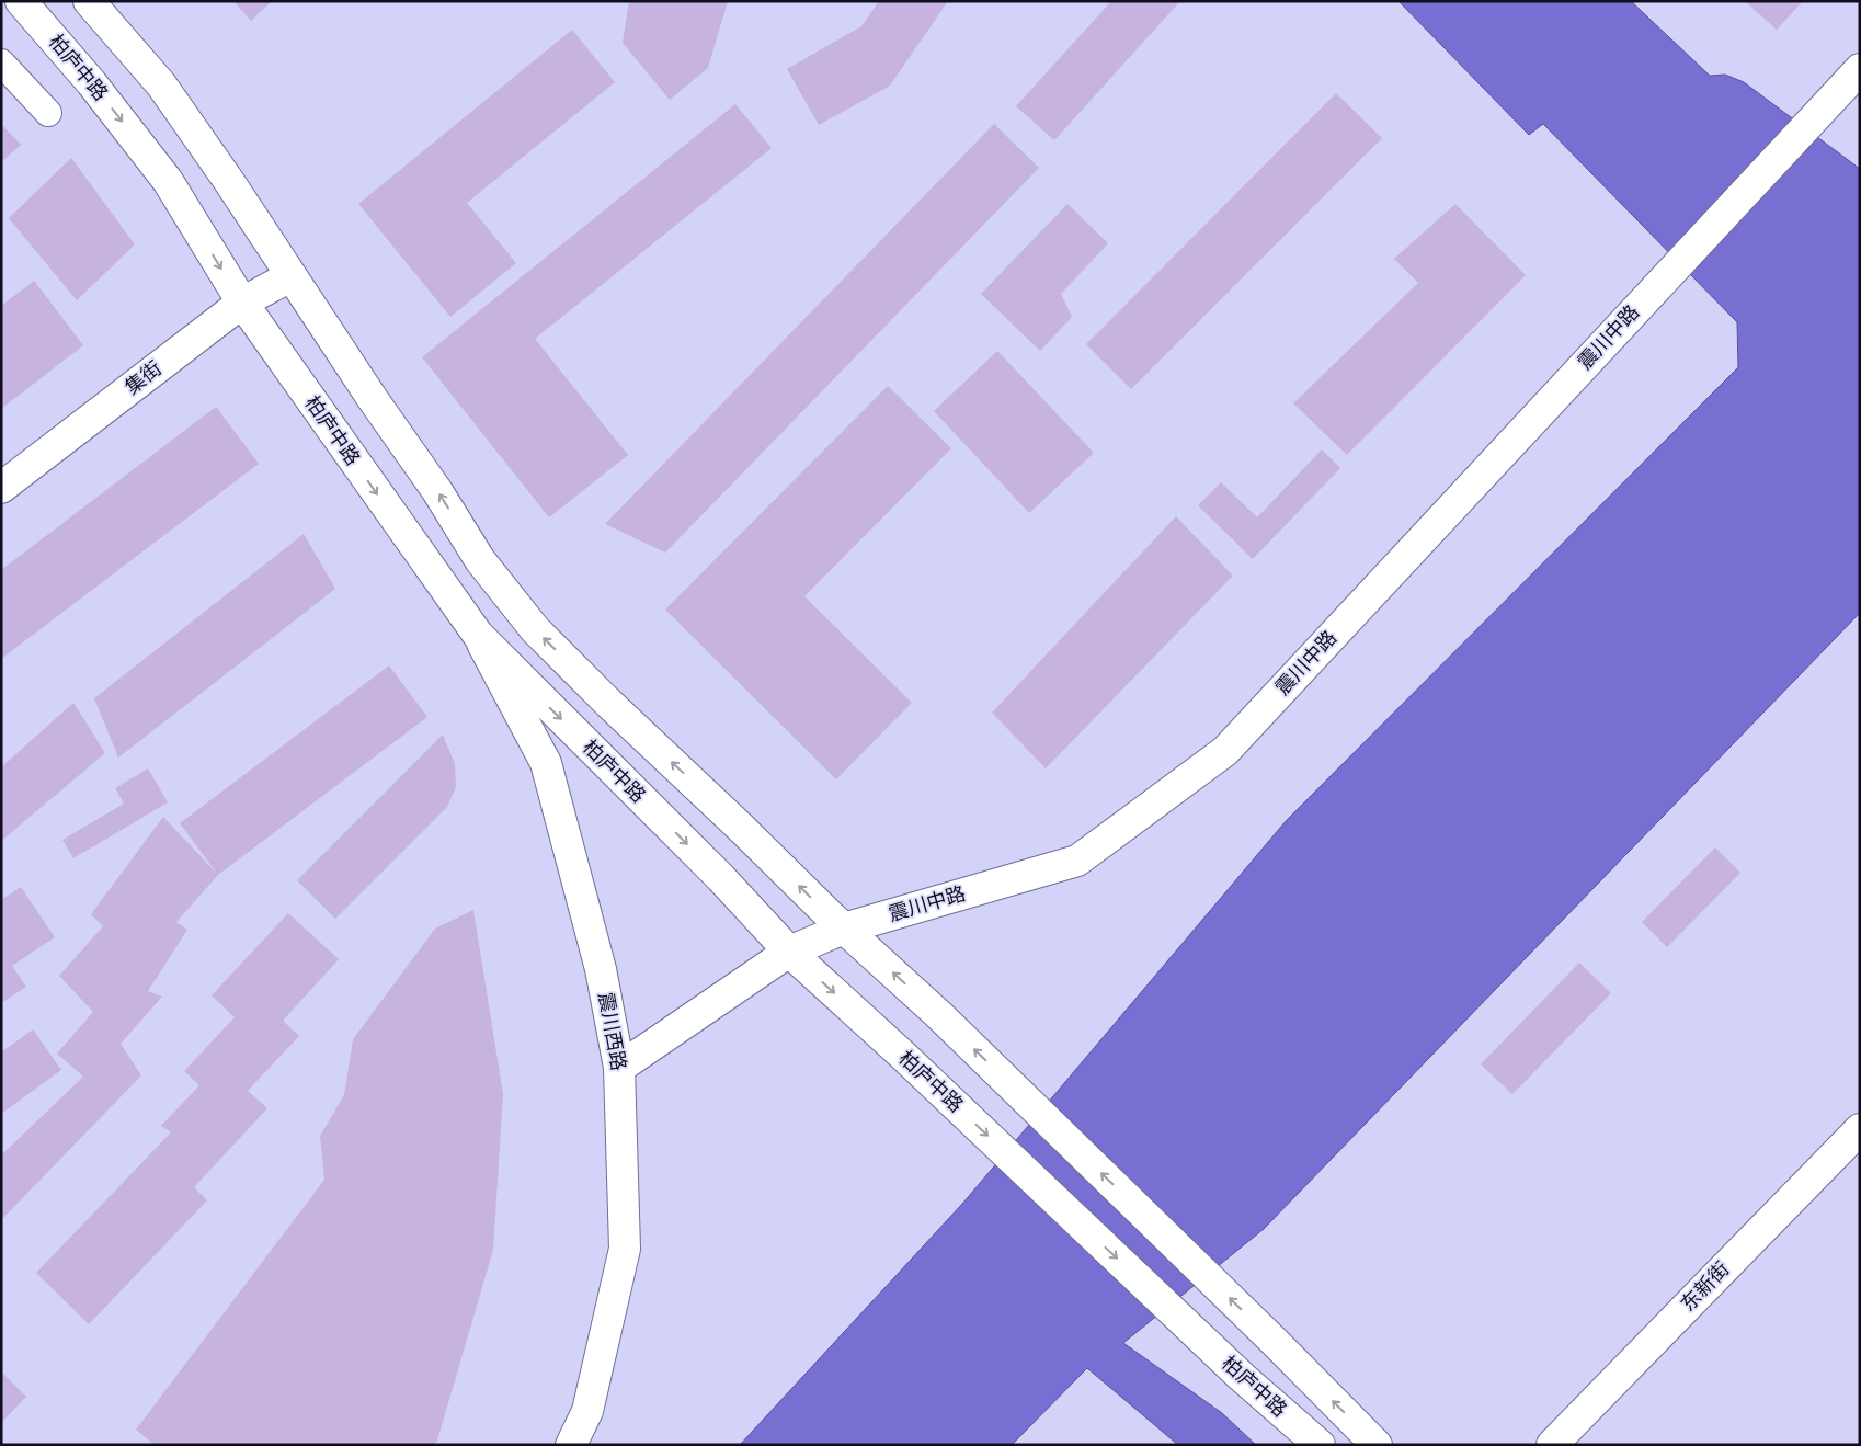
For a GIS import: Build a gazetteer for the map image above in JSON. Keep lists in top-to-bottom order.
{
  "streets": {
    "main road": [
      "柏庐中路",
      "震川中路",
      "集街",
      "震川西路",
      "东新街"
    ]
  },
  "crossings": [
    ["柏庐中路", "震川中路"],
    ["柏庐中路", "集街"],
    ["柏庐中路", "震川西路"],
    ["震川中路", "震川西路"]
  ]
}
